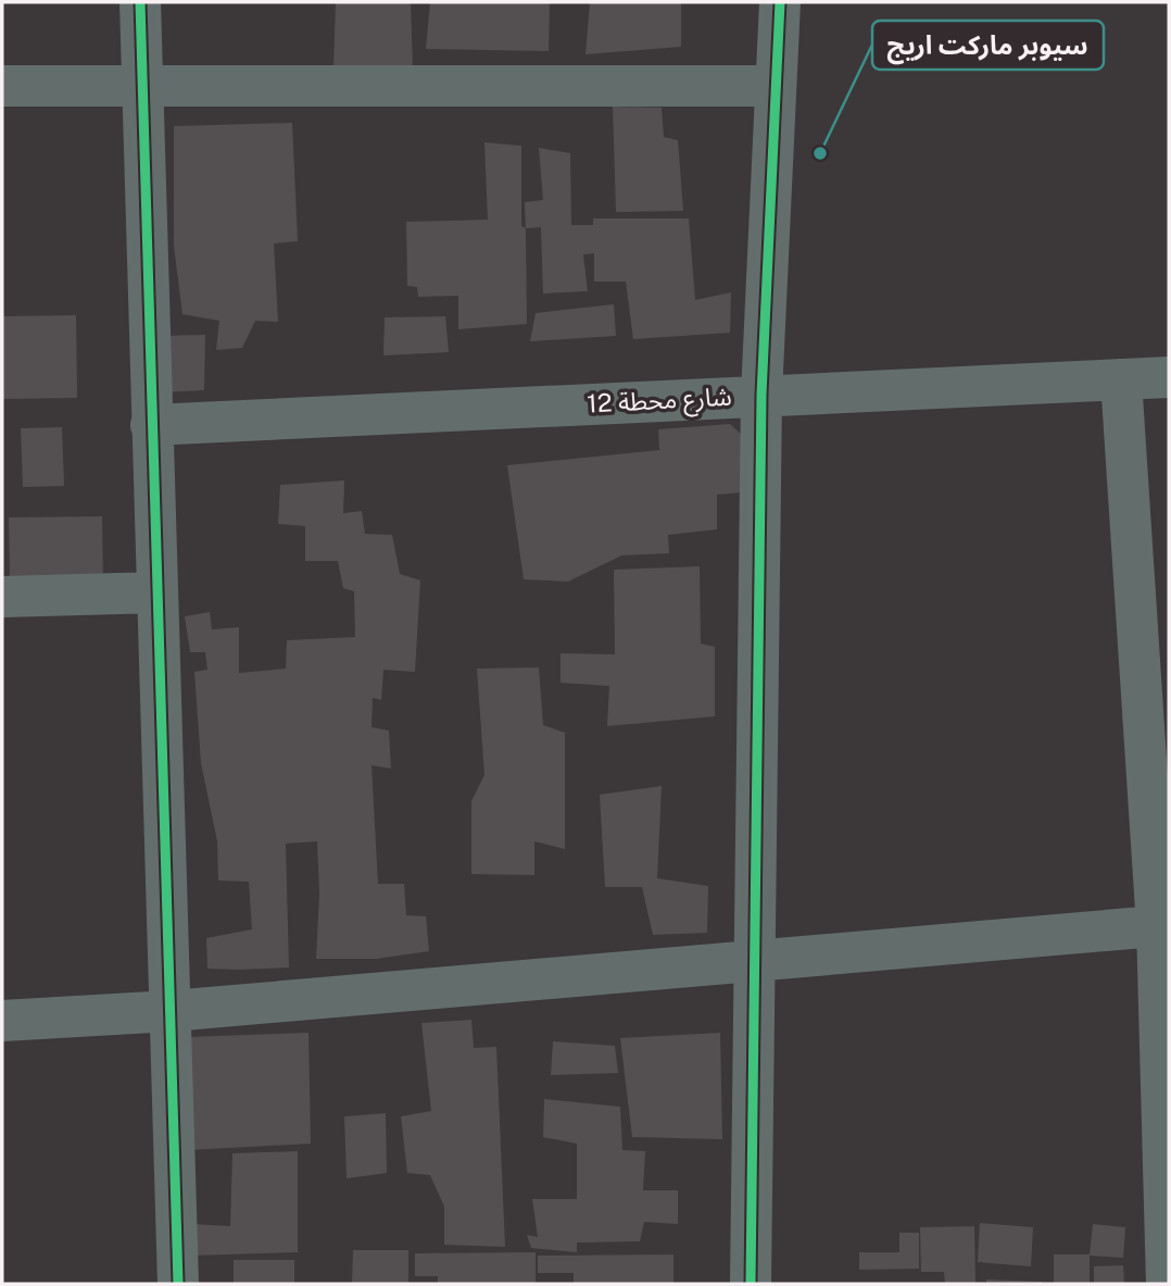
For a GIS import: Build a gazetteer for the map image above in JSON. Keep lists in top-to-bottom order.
{
  "streets": {
    "street": ["شارع محطة 12"]
  },
  "places": ["سيوبر ماركت اريج"]
}
